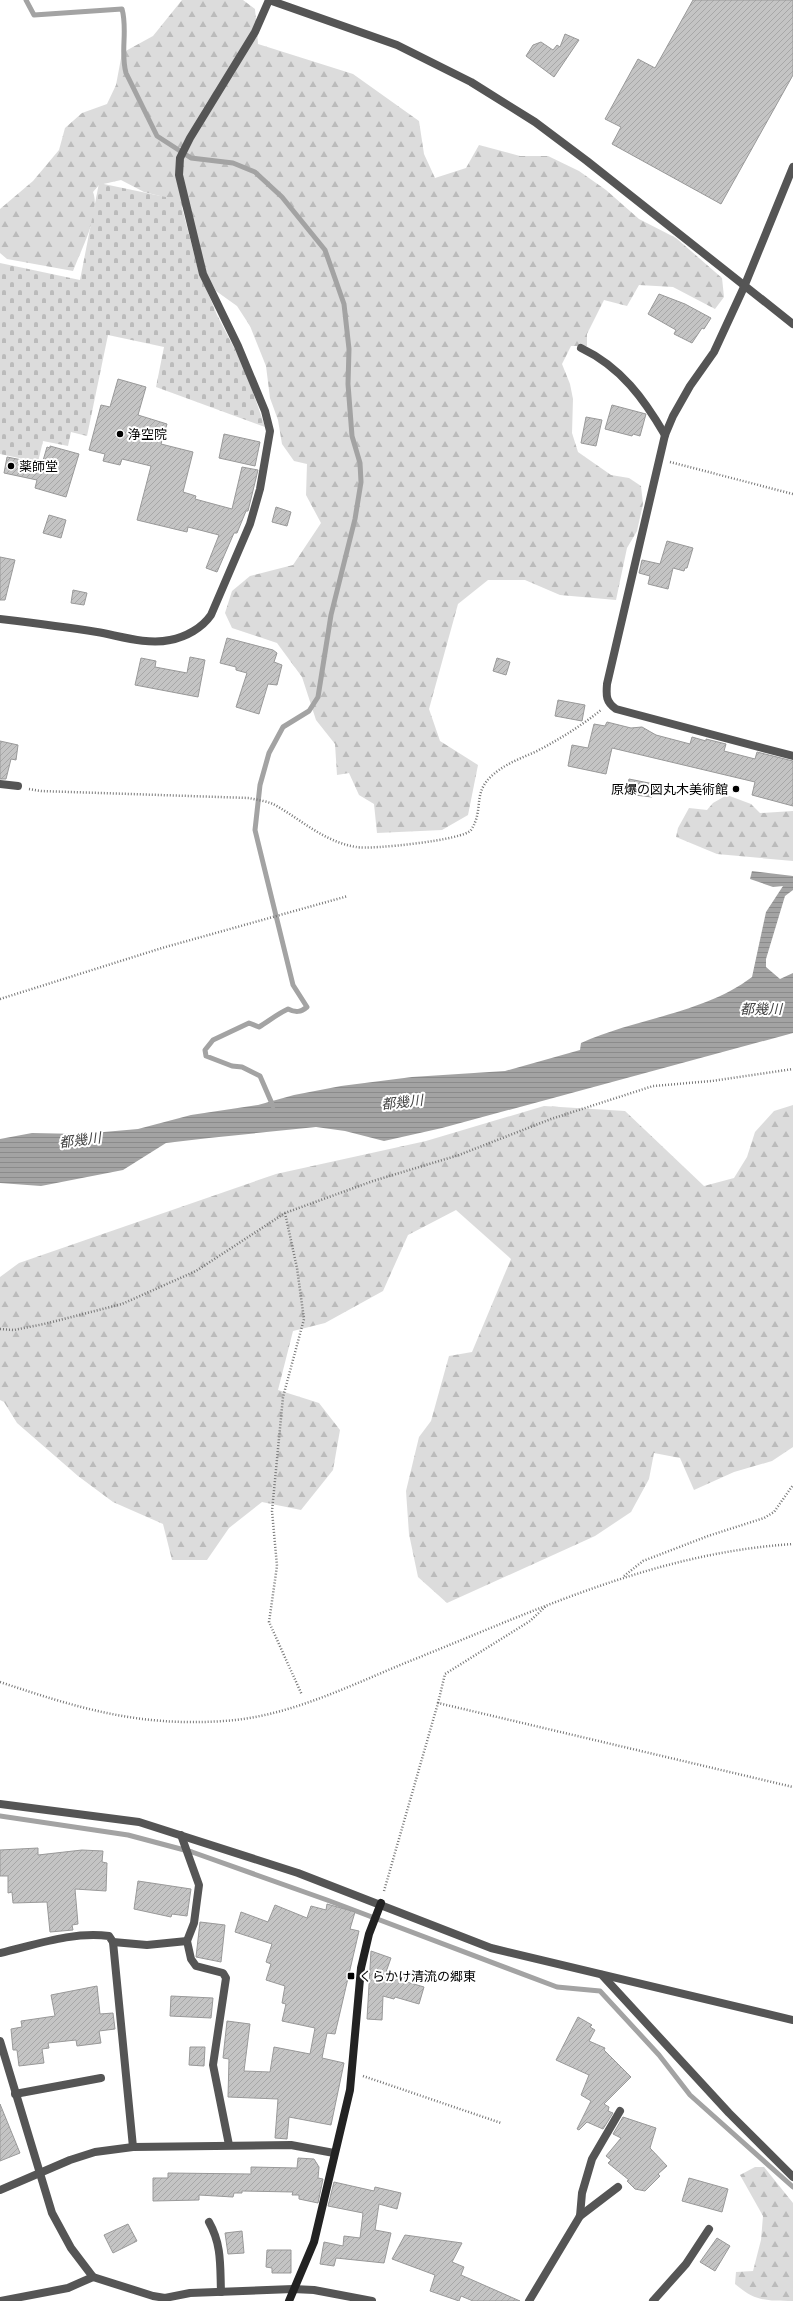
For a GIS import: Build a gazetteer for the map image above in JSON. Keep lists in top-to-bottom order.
{
  "water": ["都幾川"],
  "places": {
    "other": ["浄空院", "薬師堂", "原爆の図丸木美術館"],
    "transit": ["くらかけ清流の郷東"]
  }
}
